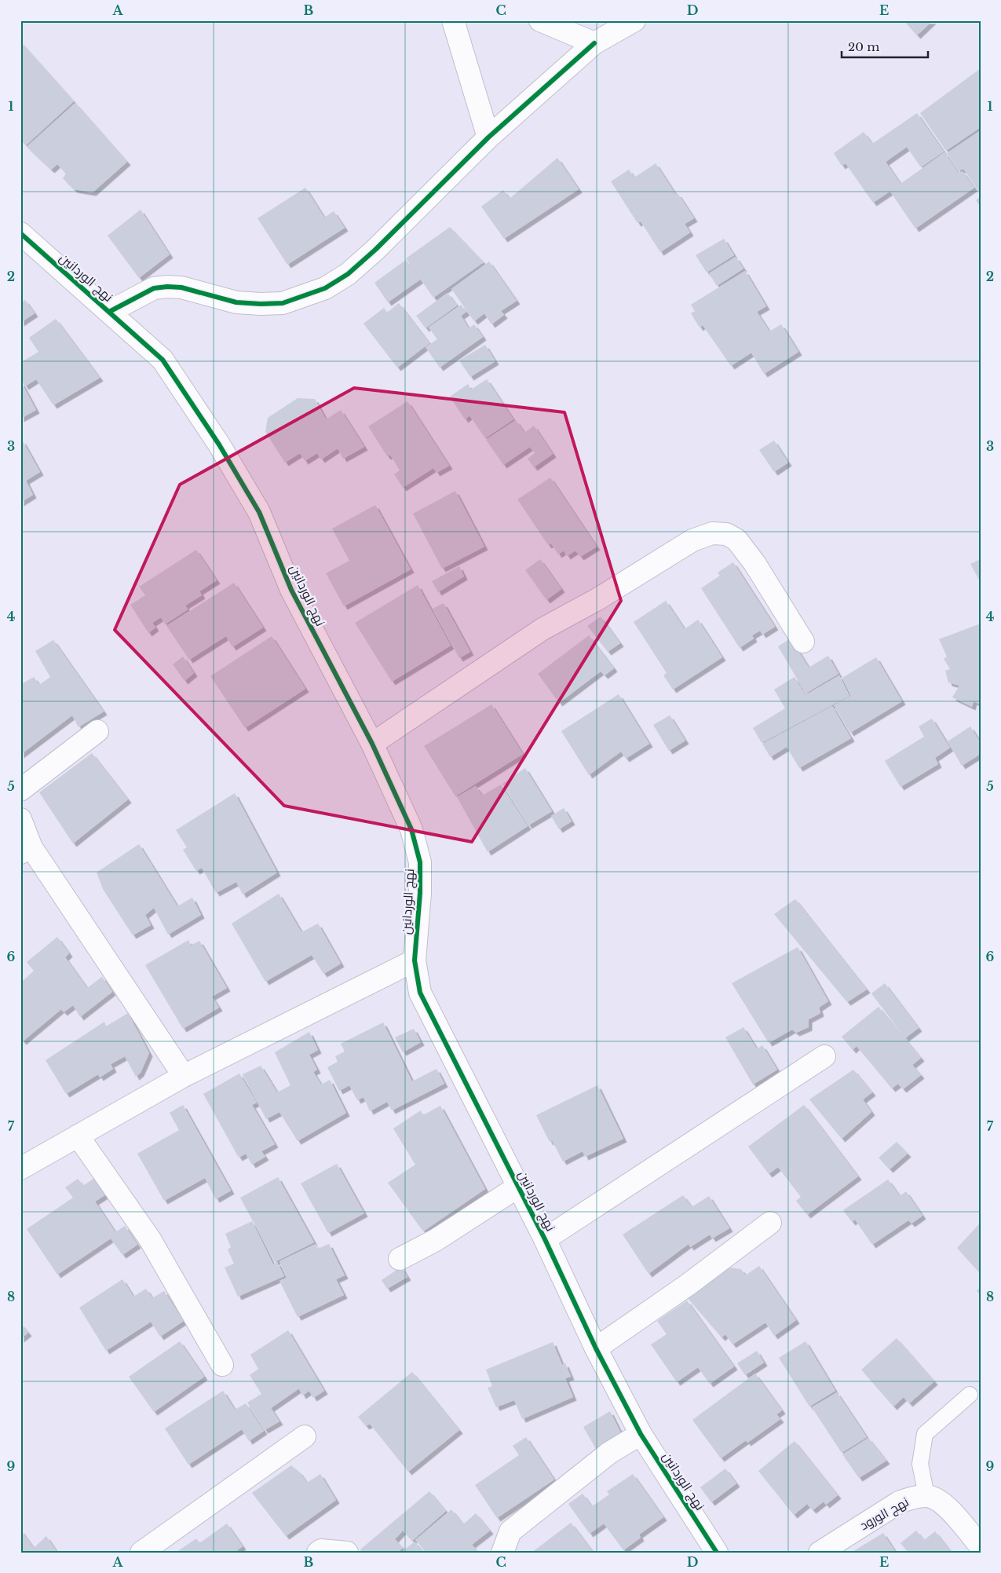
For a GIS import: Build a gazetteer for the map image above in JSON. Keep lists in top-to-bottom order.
{
  "streets": {
    "street": ["نهج الوردانين", "نهج الورود"]
  },
  "scale_bar": "20 m",
  "grid": {
    "columns": [
      "A",
      "B",
      "C",
      "D",
      "E"
    ],
    "rows": [
      "1",
      "2",
      "3",
      "4",
      "5",
      "6",
      "7",
      "8",
      "9"
    ]
  }
}
